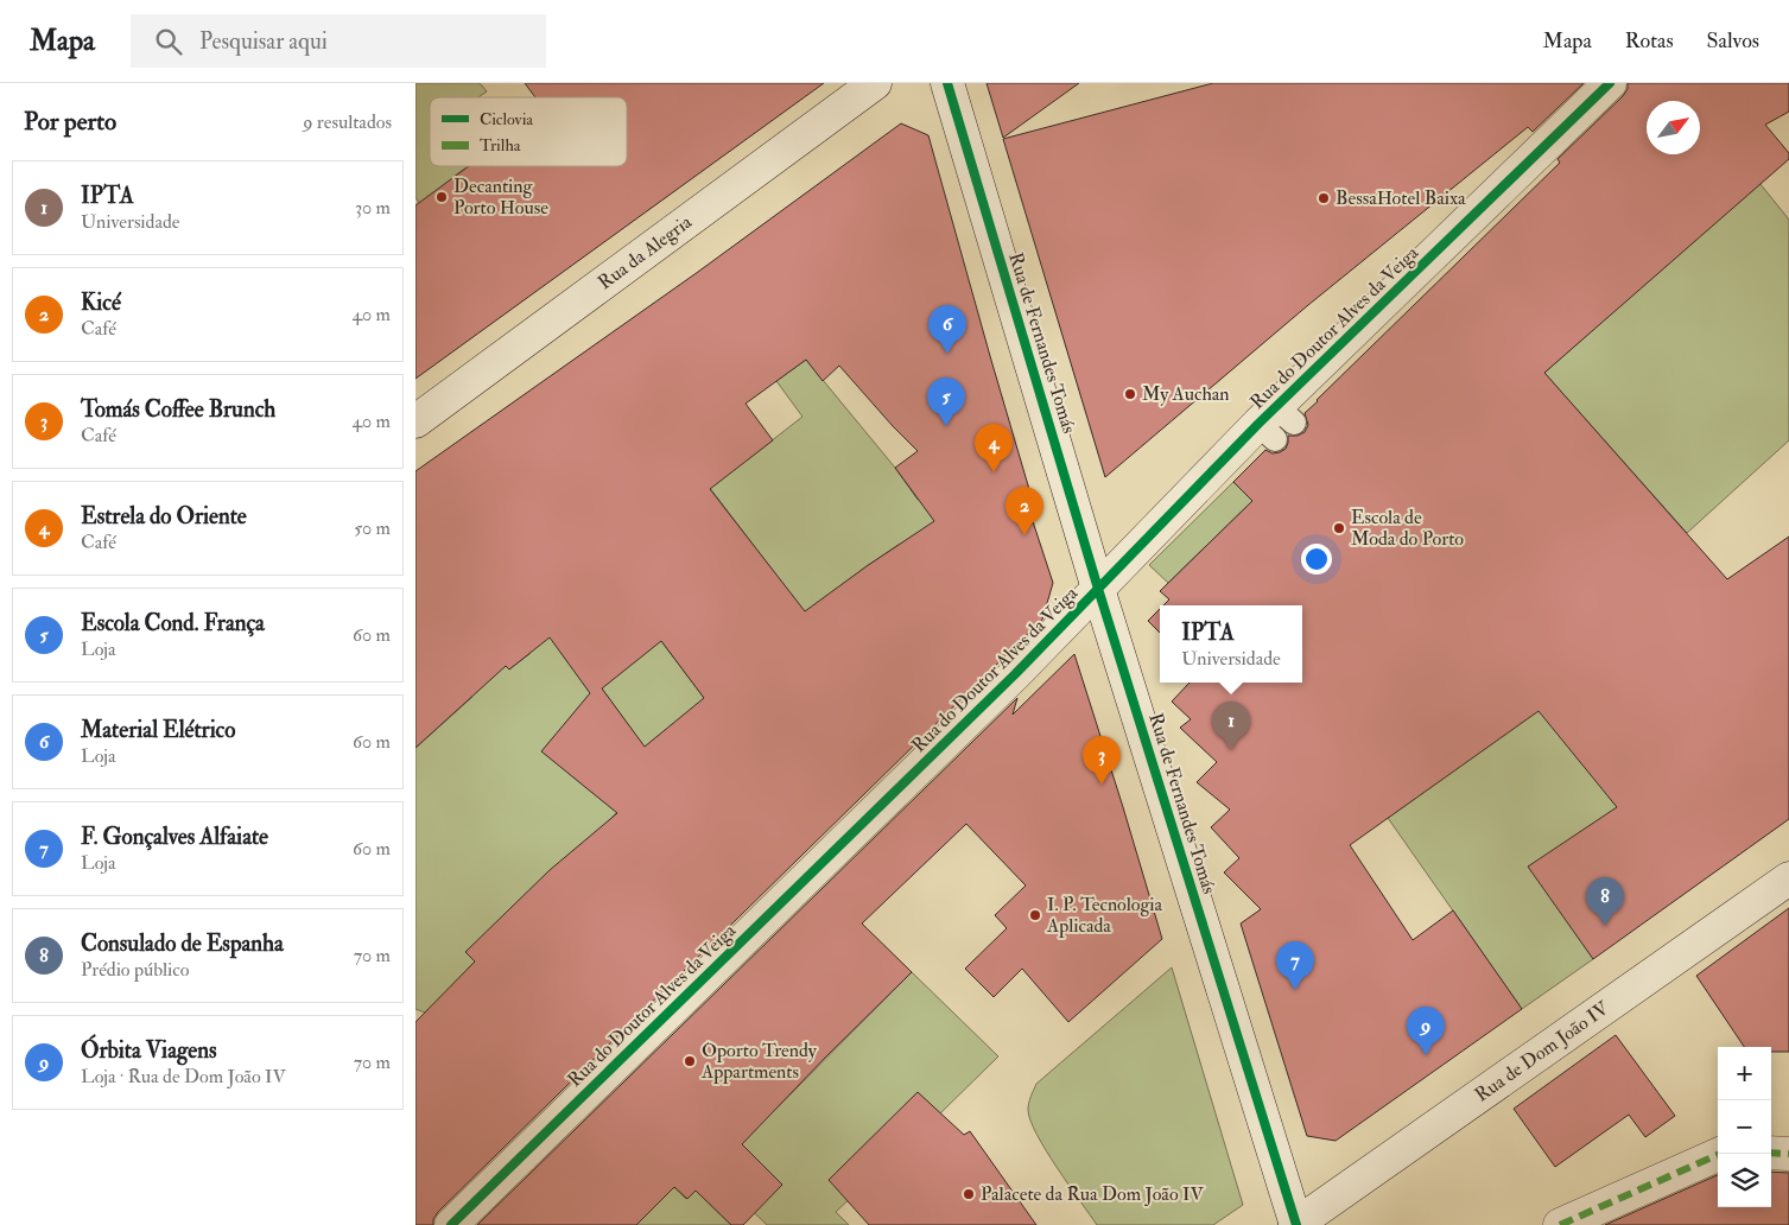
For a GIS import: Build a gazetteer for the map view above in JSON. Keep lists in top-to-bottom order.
{
  "streets": {
    "street": [
      "Rua da Alegria",
      "Rua do Doutor Alves da Veiga",
      "Rua de Fernandes Tomás",
      "Rua de Dom João IV"
    ]
  },
  "crossings": [
    ["Rua do Doutor Alves da Veiga", "Rua de Fernandes Tomás"],
    ["Rua de Fernandes Tomás", "Rua de Dom João IV"]
  ],
  "places": [
    "Decanting Porto House",
    "BessaHotel Baixa",
    "My Auchan",
    "Escola de Moda do Porto",
    "I. P. Tecnologia Aplicada",
    "Oporto Trendy Appartments",
    "Palacete da Rua Dom João IV"
  ],
  "legend": ["Ciclovia", "Trilha"],
  "north": "top right",
  "page": {
    "header": "Mapa",
    "search": "Pesquisar aqui",
    "nav": ["Mapa", "Rotas", "Salvos"],
    "heading": ["Por perto", "9 resultados"],
    "list": [
      {
        "mark": "1",
        "name": "IPTA",
        "note": "Universidade",
        "value": "30 m"
      },
      {
        "mark": "2",
        "name": "Kicé",
        "note": "Café",
        "value": "40 m"
      },
      {
        "mark": "3",
        "name": "Tomás Coffee Brunch",
        "note": "Café",
        "value": "40 m"
      },
      {
        "mark": "4",
        "name": "Estrela do Oriente",
        "note": "Café",
        "value": "50 m"
      },
      {
        "mark": "5",
        "name": "Escola Cond. França",
        "note": "Loja",
        "value": "60 m"
      },
      {
        "mark": "6",
        "name": "Material Elétrico",
        "note": "Loja",
        "value": "60 m"
      },
      {
        "mark": "7",
        "name": "F. Gonçalves Alfaiate",
        "note": "Loja",
        "value": "60 m"
      },
      {
        "mark": "8",
        "name": "Consulado de Espanha",
        "note": "Prédio público",
        "value": "70 m"
      },
      {
        "mark": "9",
        "name": "Órbita Viagens",
        "note": "Loja · Rua de Dom João IV",
        "value": "70 m"
      }
    ],
    "pins": [
      "6",
      "5",
      "4",
      "2",
      "1",
      "3",
      "8",
      "7",
      "9"
    ],
    "popup": ["IPTA", "Universidade"],
    "map_buttons": ["+", "−"]
  }
}
